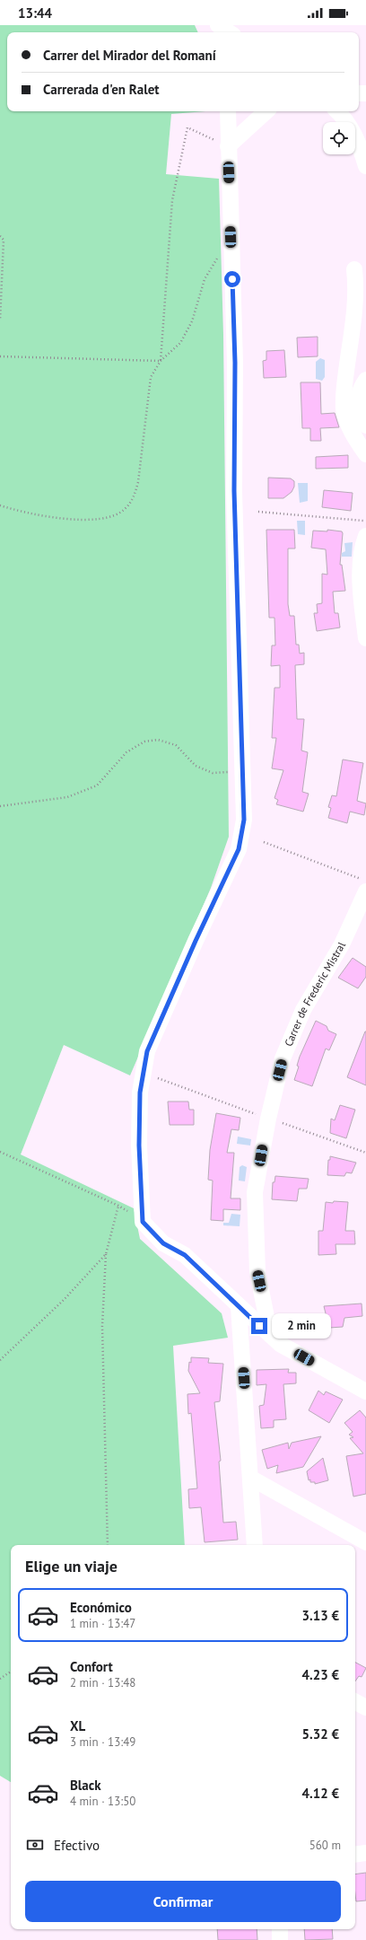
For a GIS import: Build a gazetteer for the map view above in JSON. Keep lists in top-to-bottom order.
{
  "streets": {
    "street": ["Carrer de Frederic Mistral"]
  },
  "page": {
    "status": "13:44",
    "banner": ["Carrer del Mirador del Romaní", "Carrerada d'en Ralet"],
    "bubble": "2 min",
    "heading": "Elige un viaje",
    "list": [
      {
        "name": "Económico",
        "note": "1 min · 13:47",
        "value": "3.13 €"
      },
      {
        "name": "Confort",
        "note": "2 min · 13:48",
        "value": "4.23 €"
      },
      {
        "name": "XL",
        "note": "3 min · 13:49",
        "value": "5.32 €"
      },
      {
        "name": "Black",
        "note": "4 min · 13:50",
        "value": "4.12 €"
      }
    ],
    "pay": ["Efectivo", "560 m"],
    "buttons": "Confirmar"
  }
}
